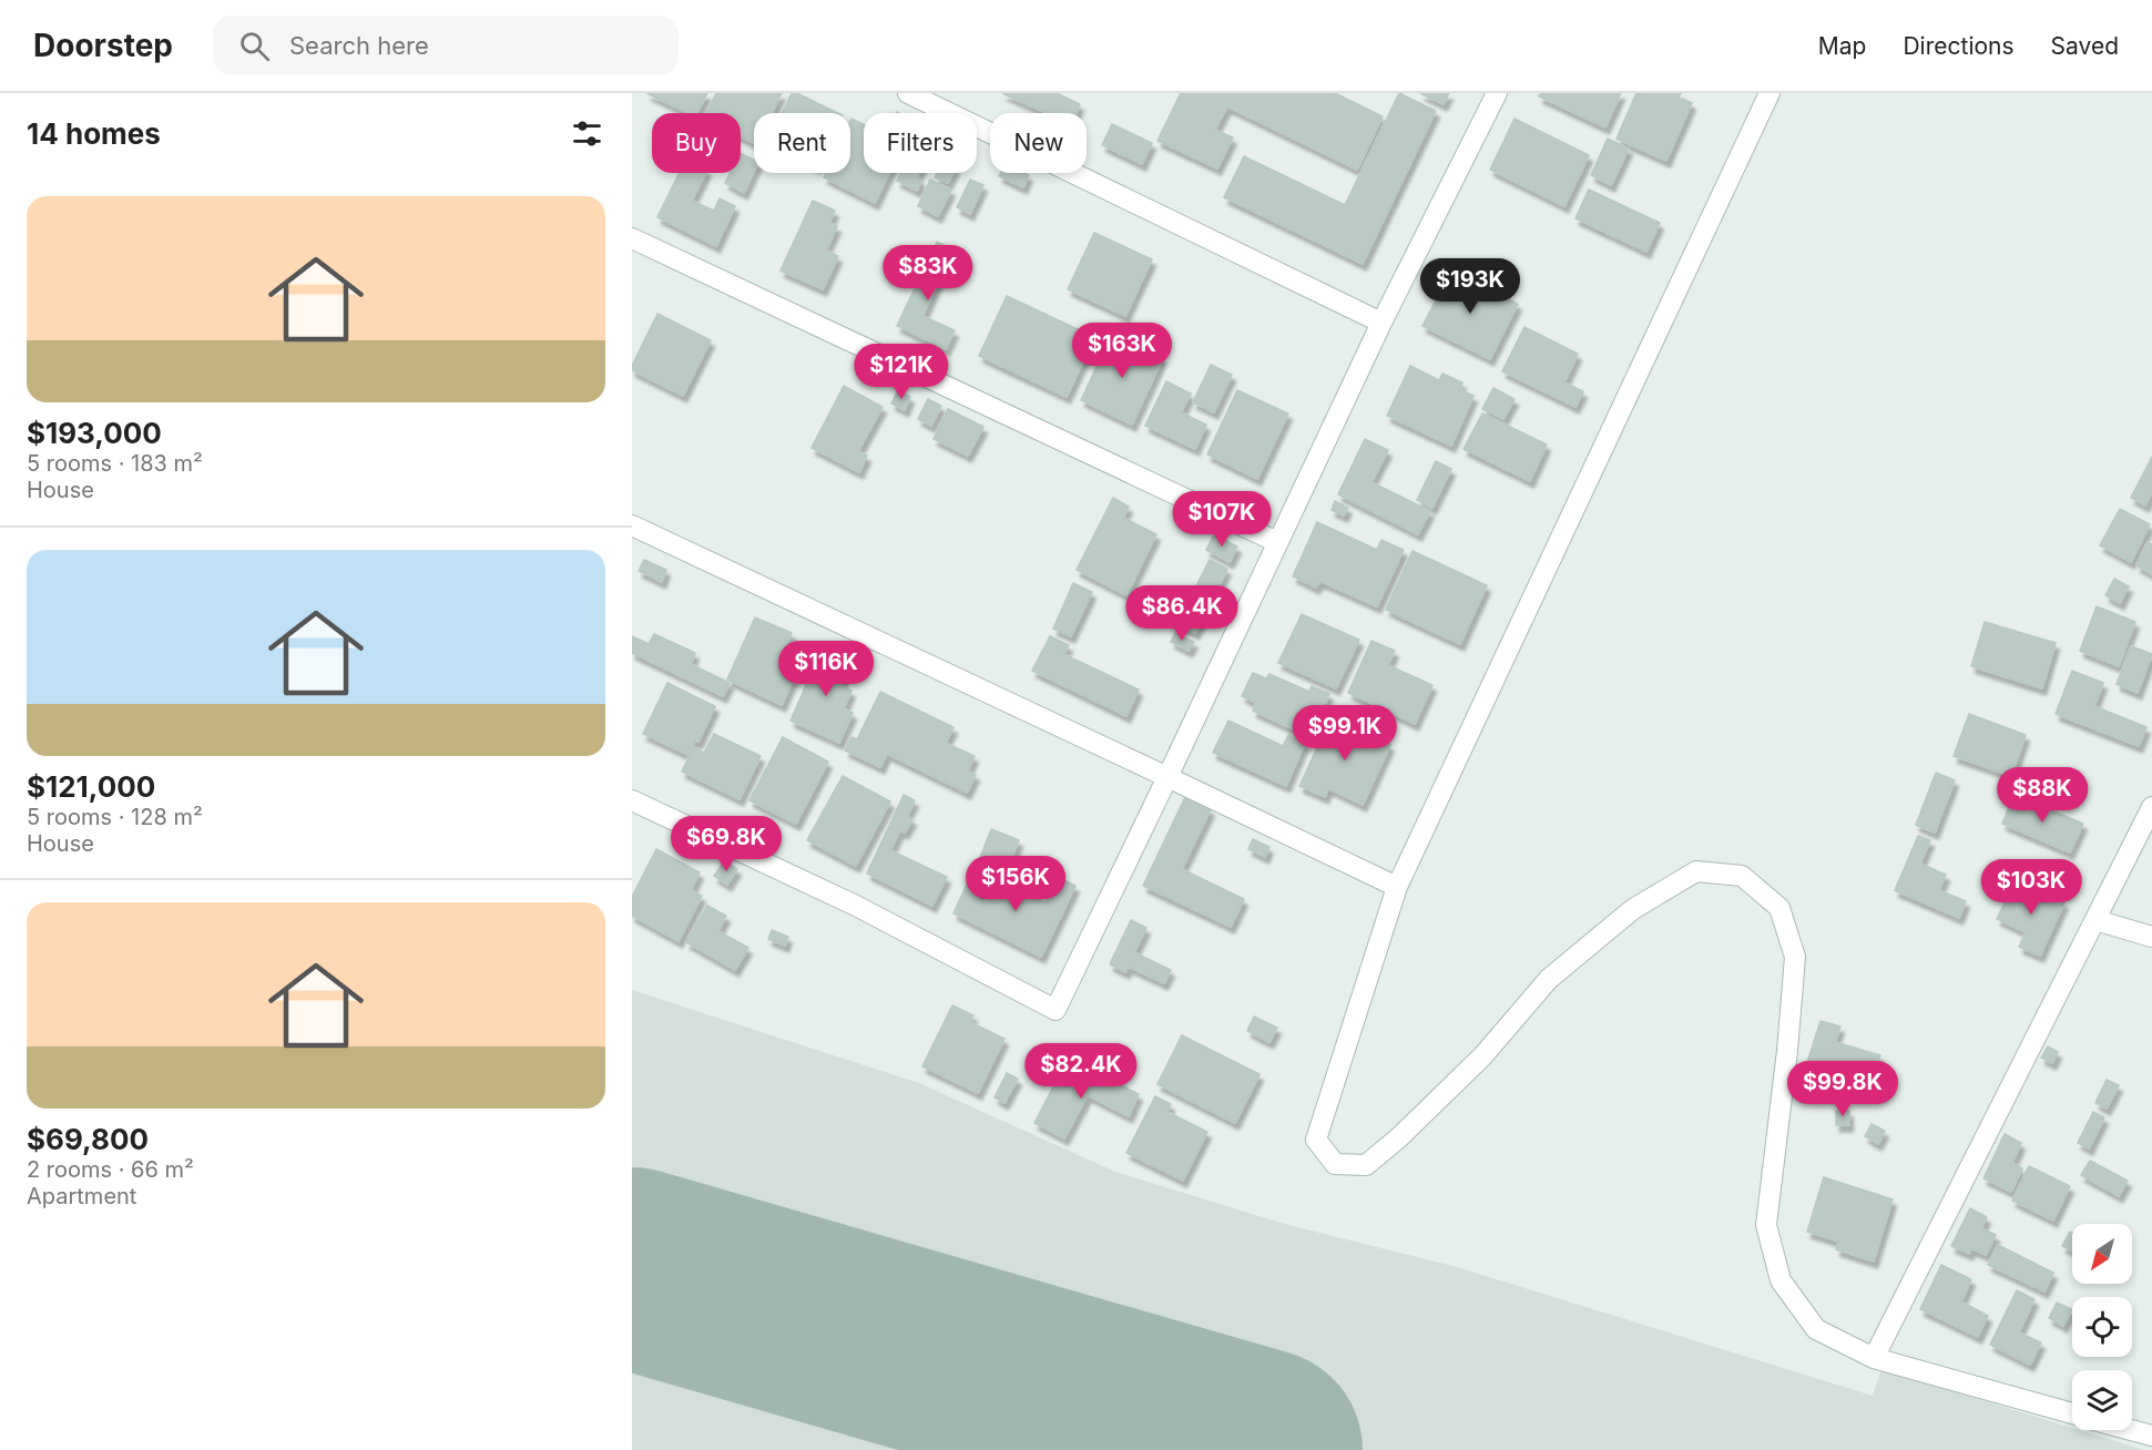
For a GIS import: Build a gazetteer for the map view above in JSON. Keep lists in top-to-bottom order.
{
  "north": "bottom left",
  "page": {
    "header": "Doorstep",
    "search": "Search here",
    "nav": ["Map", "Directions", "Saved"],
    "heading": "14 homes",
    "chip": [
      "Buy",
      "Rent",
      "Filters",
      "New"
    ],
    "list": [
      {
        "name": "$193,000",
        "note": "5 rooms · 183 m² · House"
      },
      {
        "name": "$121,000",
        "note": "5 rooms · 128 m² · House"
      },
      {
        "name": "$69,800",
        "note": "2 rooms · 66 m² · Apartment"
      }
    ],
    "price": [
      "$83K",
      "$193K",
      "$163K",
      "$121K",
      "$107K",
      "$86.4K",
      "$116K",
      "$99.1K",
      "$88K",
      "$69.8K",
      "$156K",
      "$103K",
      "$82.4K",
      "$99.8K"
    ]
  }
}
